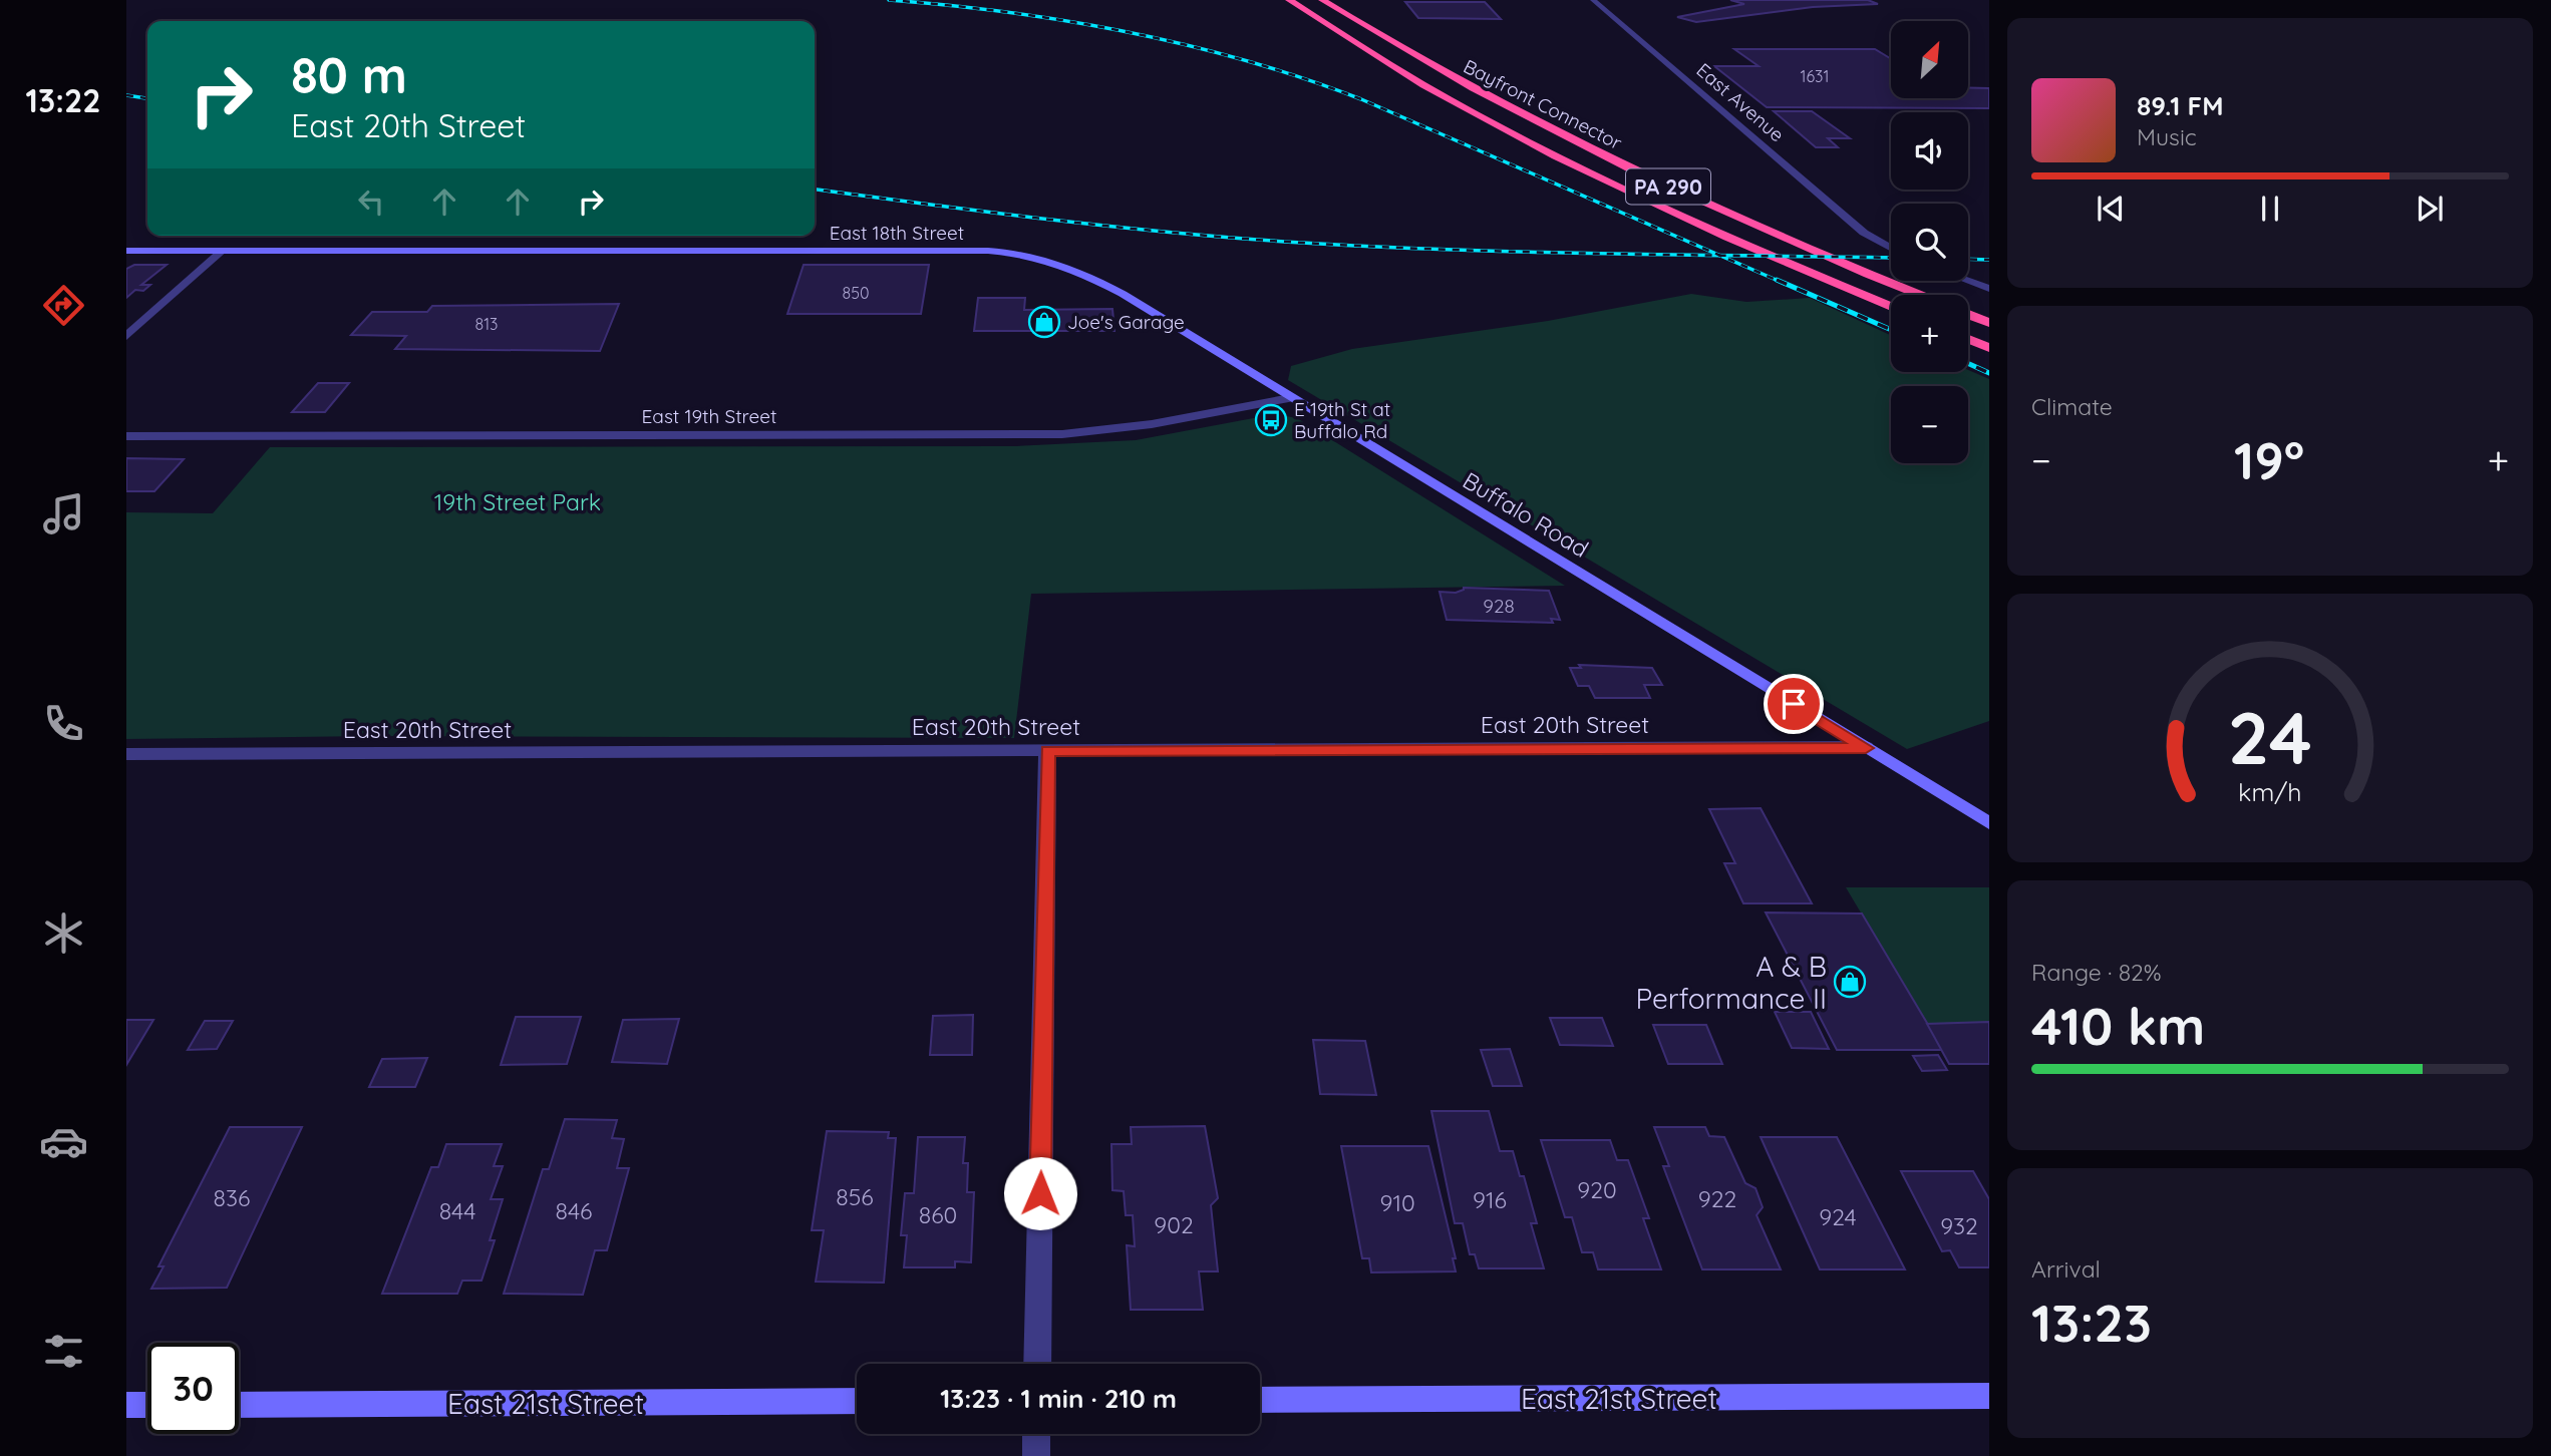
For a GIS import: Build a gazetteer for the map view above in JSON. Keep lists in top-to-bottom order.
{
  "streets": {
    "highway": ["Bayfront Connector", "PA 290"],
    "main road": ["East 18th Street", "Buffalo Road", "East 21st Street"],
    "street": ["East Avenue", "East 19th Street", "East 20th Street"]
  },
  "crossings": [
    ["East 18th Street", "Buffalo Road"],
    ["East 19th Street", "Buffalo Road"],
    ["Buffalo Road", "East 20th Street"]
  ],
  "parks": ["19th Street Park"],
  "places": {
    "shop": ["Joe's Garage", "A & B Performance II"],
    "bus stop": ["E 19th St at Buffalo Rd"]
  },
  "house_numbers": [
    "1631",
    "850",
    "813",
    "928",
    "920",
    "856",
    "836",
    "922",
    "916",
    "910",
    "844",
    "846",
    "860",
    "924",
    "902",
    "932"
  ],
  "north": "top right",
  "page": {
    "tabs": "13:22",
    "map_buttons": ["+", "−"],
    "turn": ["80 m", "East 20th Street"],
    "song": ["89.1 FM", "Music"],
    "tile": [
      "Climate",
      ["Range · 82%", "410 km"],
      ["Arrival", "13:23"]
    ],
    "heat": ["−", "19°", "+"],
    "limit": "30",
    "trip": "13:23 · 1 min · 210 m",
    "gauge": ["24", "km/h"]
  }
}
